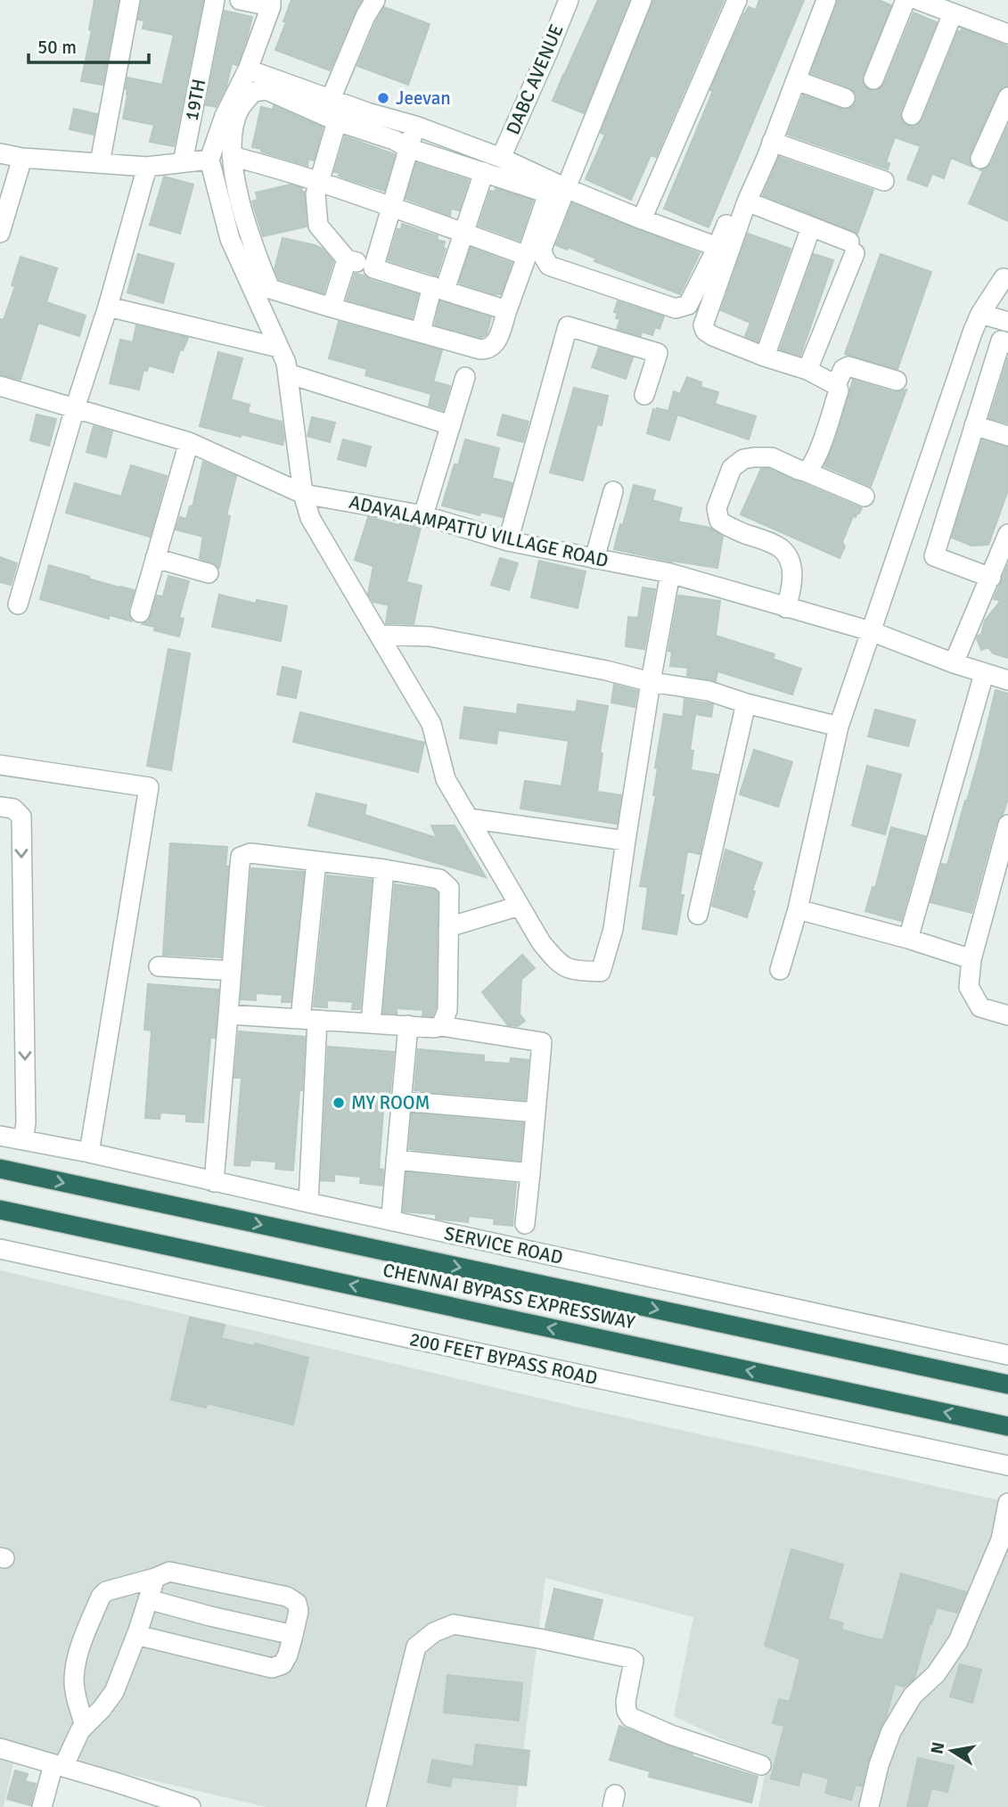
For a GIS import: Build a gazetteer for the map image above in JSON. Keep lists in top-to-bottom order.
{
  "streets": {
    "highway": ["CHENNAI BYPASS EXPRESSWAY"],
    "street": [
      "DABC AVENUE",
      "19TH",
      "ADAYALAMPATTU VILLAGE ROAD",
      "SERVICE ROAD",
      "200 FEET BYPASS ROAD"
    ]
  },
  "places": ["Jeevan", "MY ROOM"],
  "scale_bar": "50 m",
  "north": "left"
}
